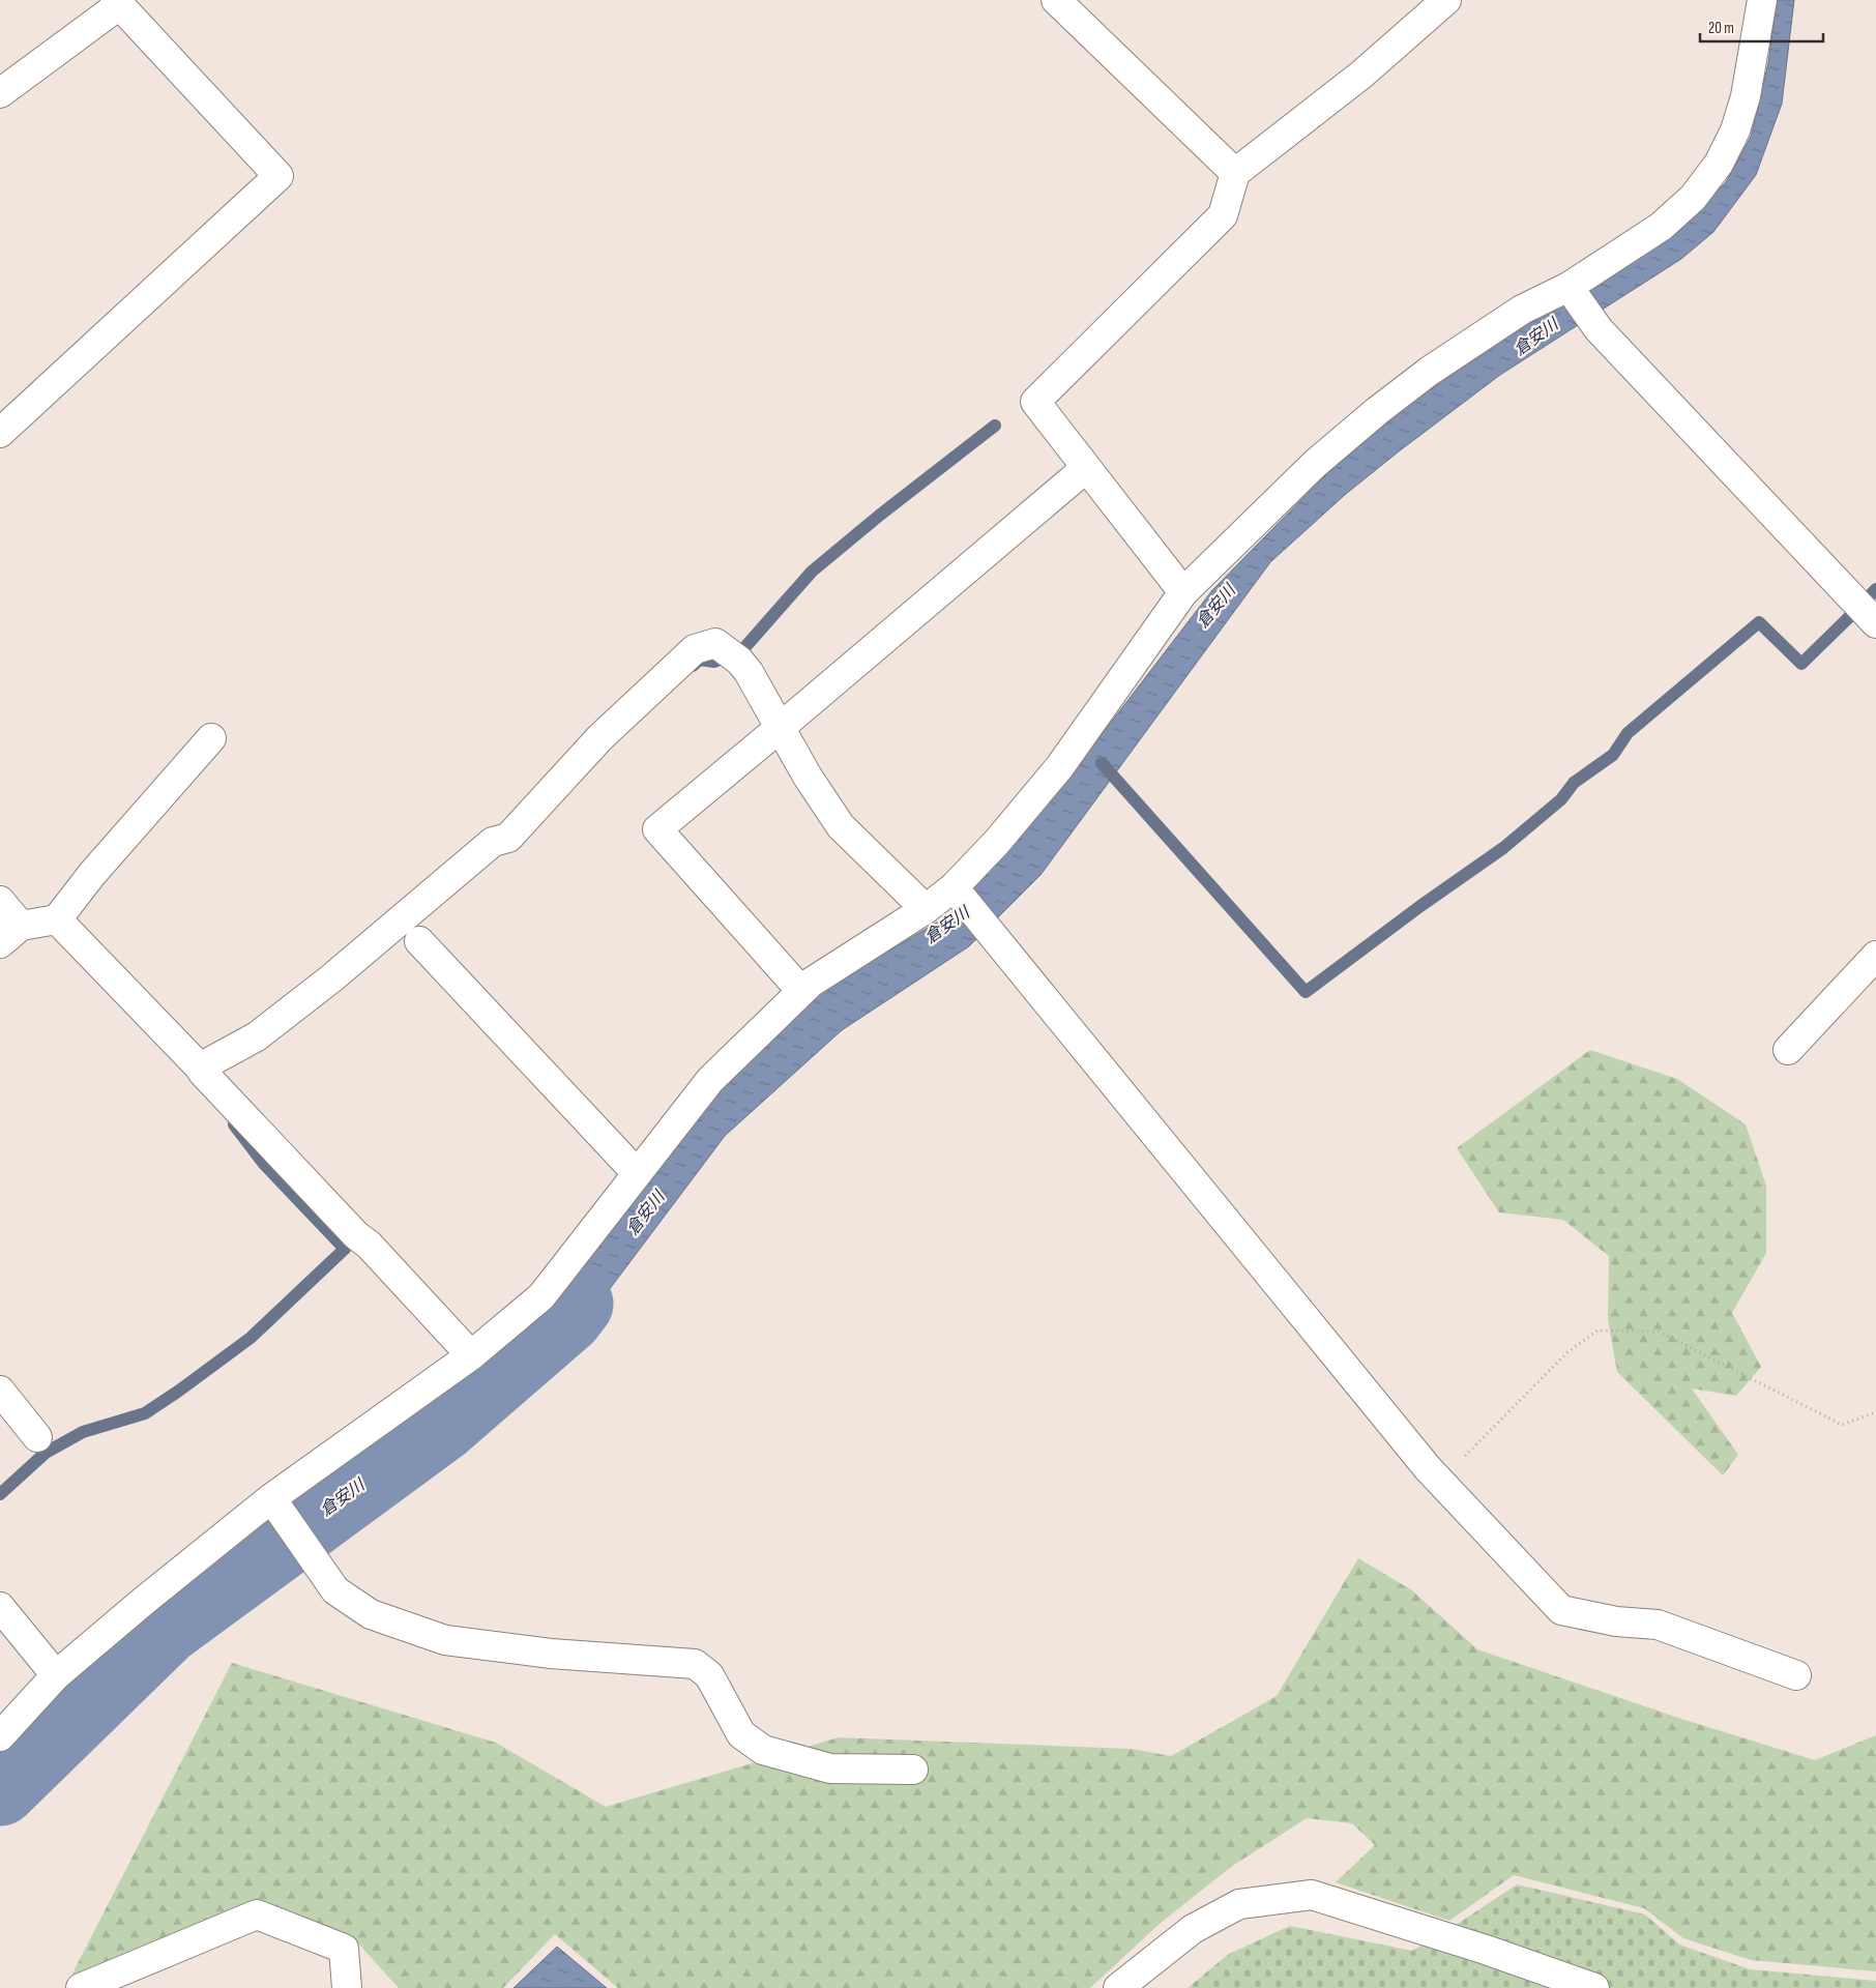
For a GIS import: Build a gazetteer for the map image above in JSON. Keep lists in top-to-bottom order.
{
  "water": ["倉安川"],
  "scale_bar": "20 m"
}
